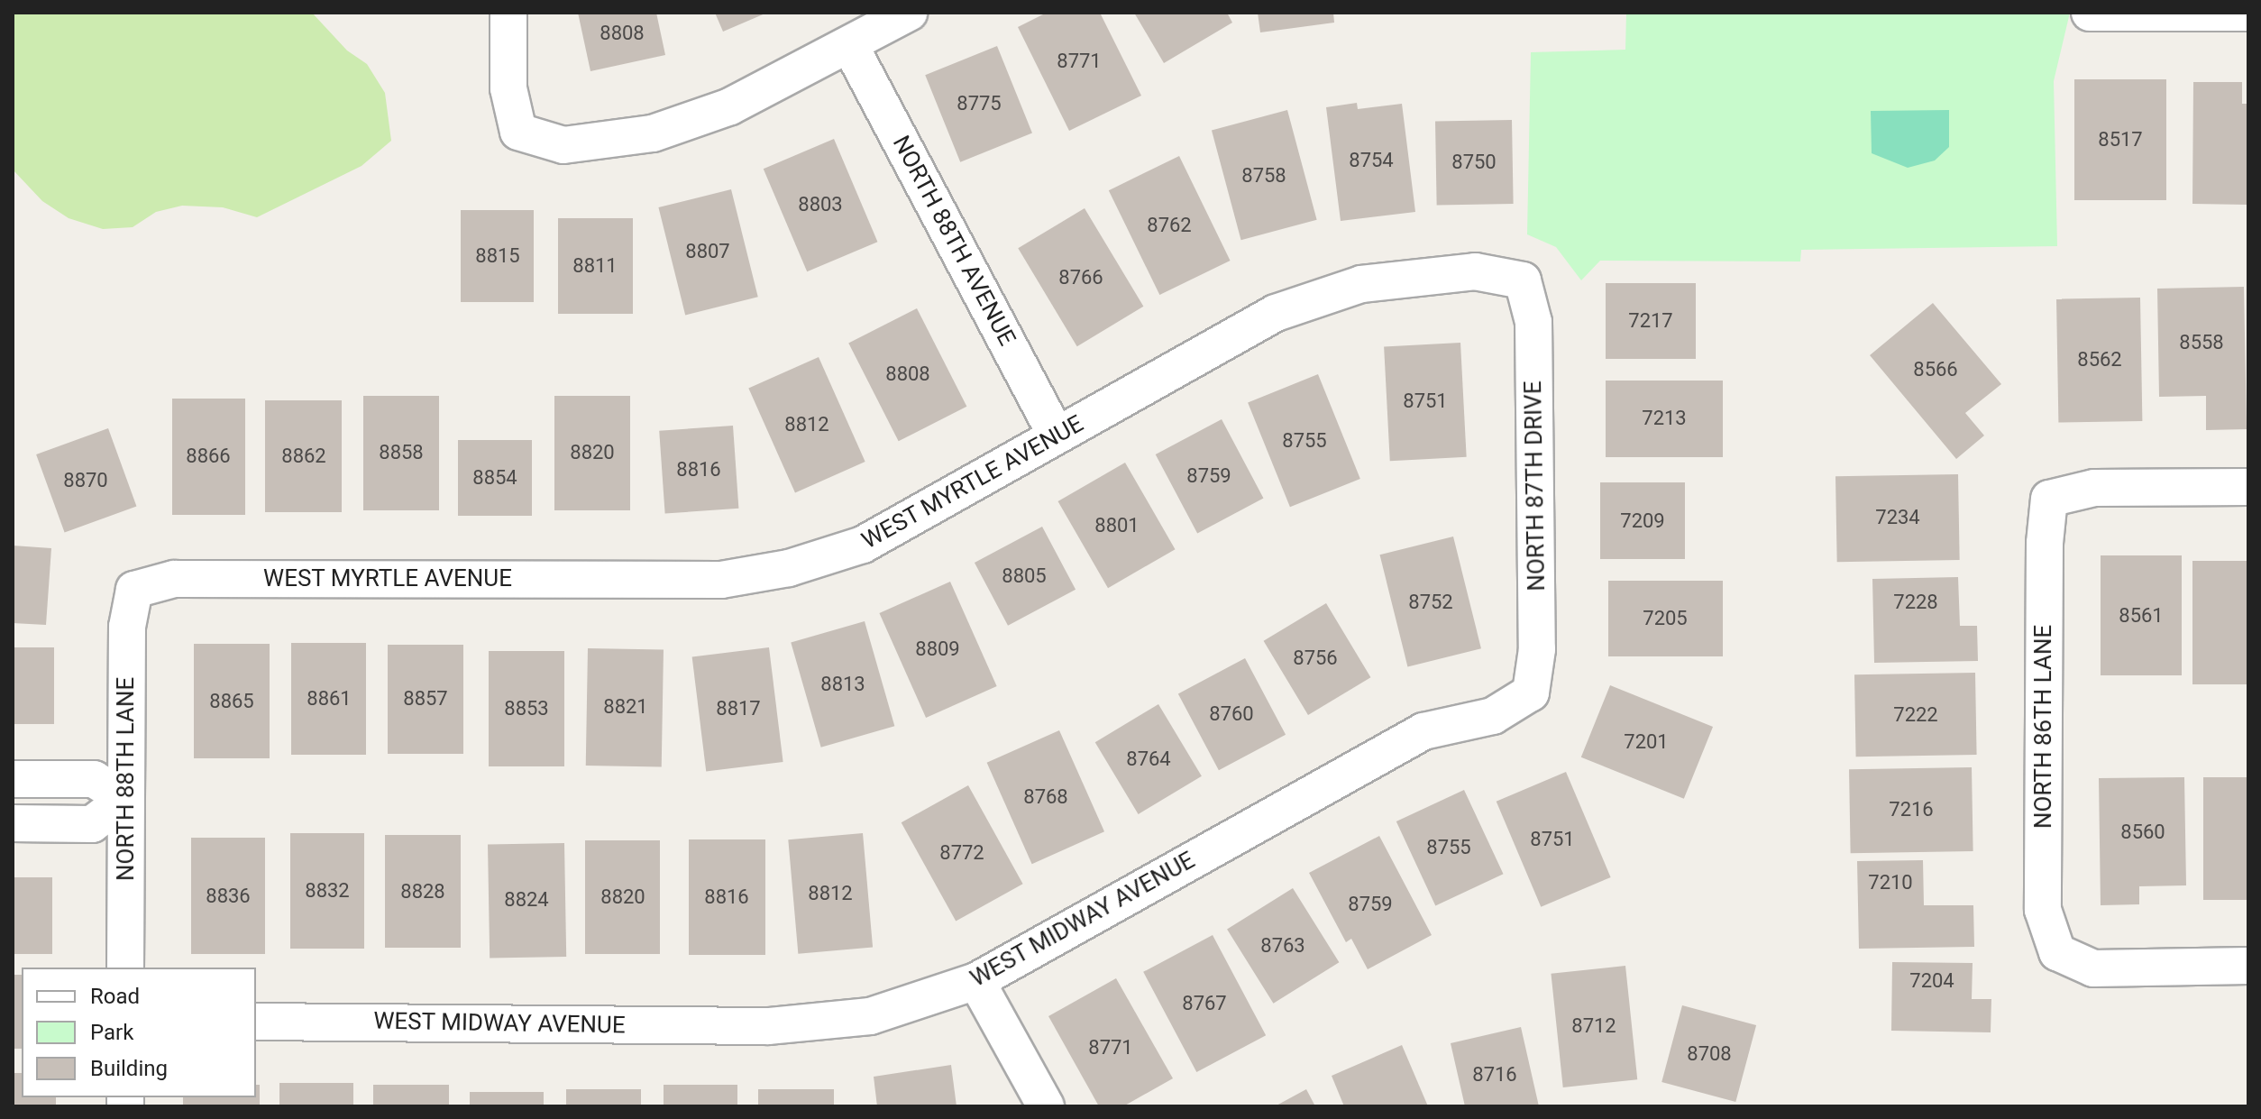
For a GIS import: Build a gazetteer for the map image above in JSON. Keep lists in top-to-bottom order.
{
  "streets": {
    "street": [
      "NORTH 88TH AVENUE",
      "WEST MYRTLE AVENUE",
      "NORTH 87TH DRIVE",
      "NORTH 86TH LANE",
      "NORTH 88TH LANE",
      "WEST MIDWAY AVENUE"
    ]
  },
  "crossings": [
    ["NORTH 88TH AVENUE", "WEST MYRTLE AVENUE"],
    ["WEST MYRTLE AVENUE", "NORTH 87TH DRIVE"],
    ["WEST MYRTLE AVENUE", "NORTH 88TH LANE"],
    ["NORTH 87TH DRIVE", "WEST MIDWAY AVENUE"]
  ],
  "house_numbers": [
    "8808",
    "8771",
    "8775",
    "8517",
    "8754",
    "8750",
    "8758",
    "8803",
    "8762",
    "8807",
    "8815",
    "8811",
    "8766",
    "7217",
    "8558",
    "8562",
    "8566",
    "8808",
    "8751",
    "7213",
    "8812",
    "8755",
    "8858",
    "8820",
    "8866",
    "8862",
    "8816",
    "8759",
    "8854",
    "8870",
    "7234",
    "7209",
    "8801",
    "8805",
    "8752",
    "7228",
    "8561",
    "7205",
    "8809",
    "8756",
    "8813",
    "8861",
    "8857",
    "8865",
    "8821",
    "8853",
    "8817",
    "8760",
    "7222",
    "7201",
    "8764",
    "8768",
    "7216",
    "8560",
    "8751",
    "8755",
    "8772",
    "7210",
    "8832",
    "8828",
    "8812",
    "8836",
    "8820",
    "8816",
    "8824",
    "8759",
    "8763",
    "7204",
    "8767",
    "8712",
    "8771",
    "8708",
    "8716"
  ],
  "legend": ["Road", "Park", "Building"]
}
